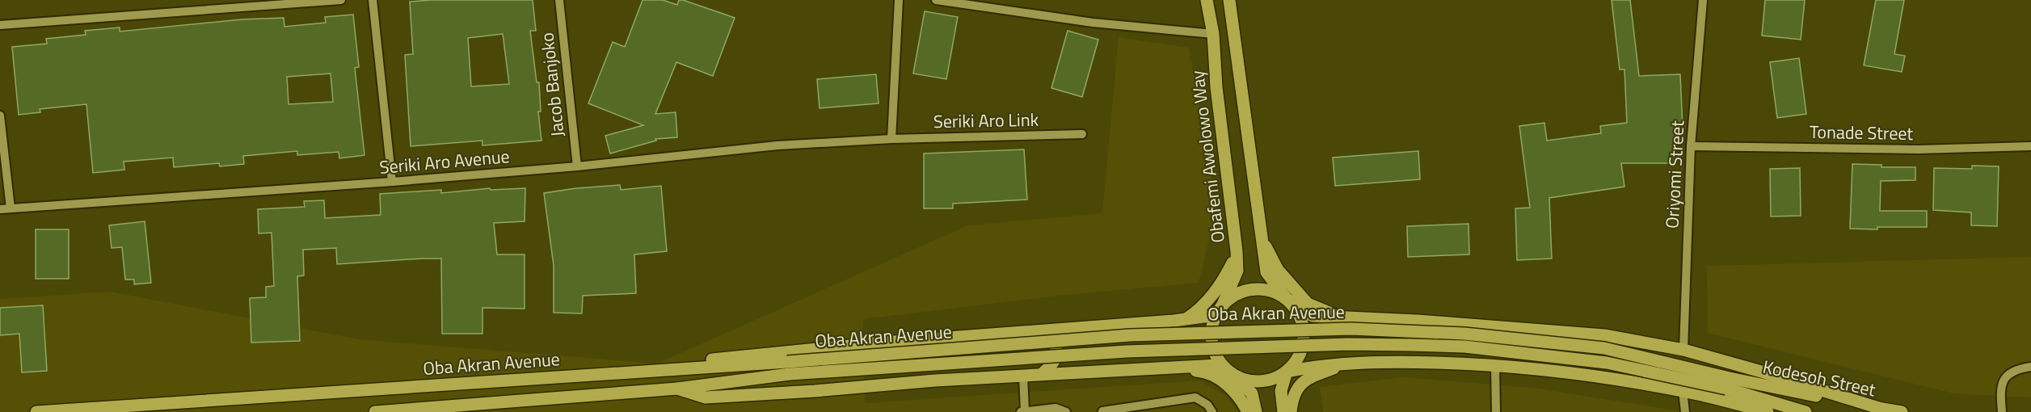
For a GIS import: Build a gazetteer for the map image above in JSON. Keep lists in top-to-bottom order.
{
  "streets": {
    "main road": ["Obafemi Awolowo Way", "Oba Akran Avenue", "Kodesoh Street"],
    "street": [
      "Jacob Banjoko",
      "Seriki Aro Link",
      "Tonade Street",
      "Seriki Aro Avenue",
      "Oriyomi Street"
    ]
  },
  "crossings": [
    ["Jacob Banjoko", "Seriki Aro Avenue"],
    ["Seriki Aro Link", "Seriki Aro Avenue"],
    ["Tonade Street", "Oriyomi Street"],
    ["Oba Akran Avenue", "Kodesoh Street"]
  ]
}
